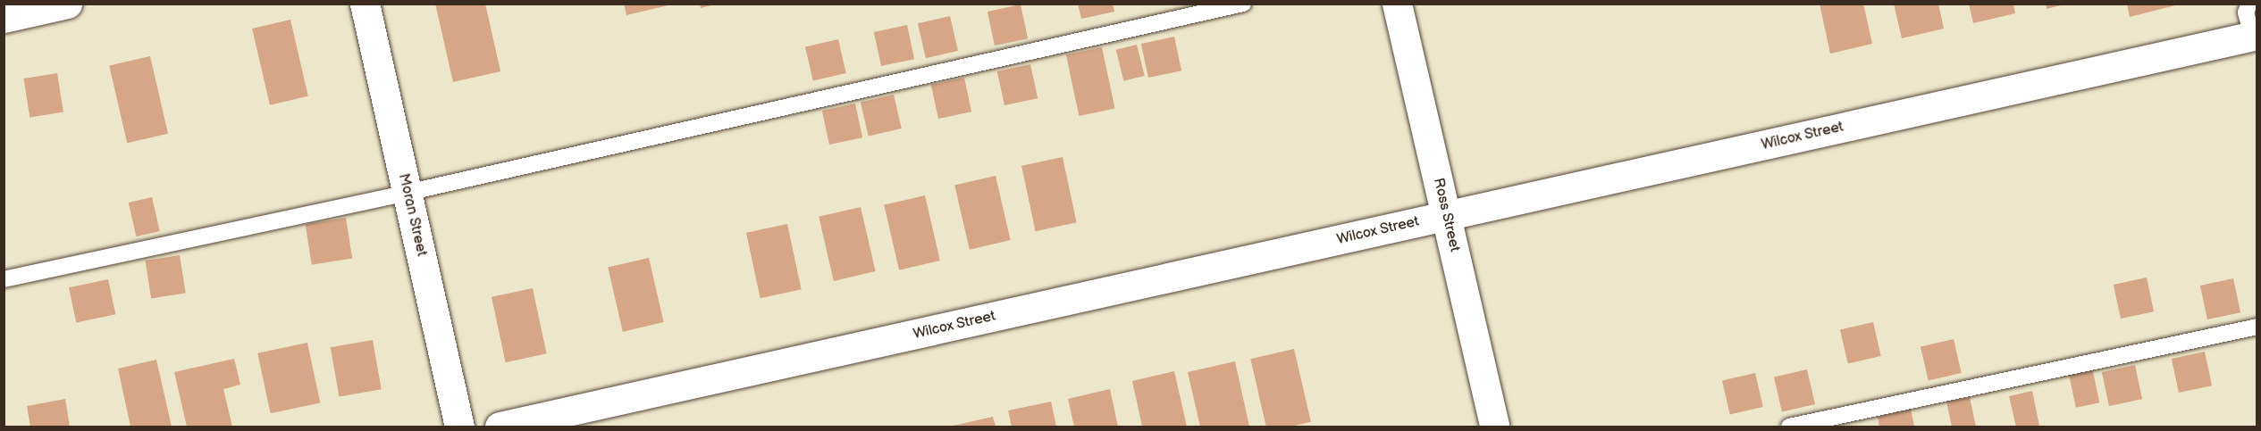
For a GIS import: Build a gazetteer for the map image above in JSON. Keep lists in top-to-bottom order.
{
  "streets": {
    "street": ["Wilcox Street", "Moran Street", "Ross Street"]
  },
  "crossings": [
    ["Wilcox Street", "Ross Street"]
  ]
}
